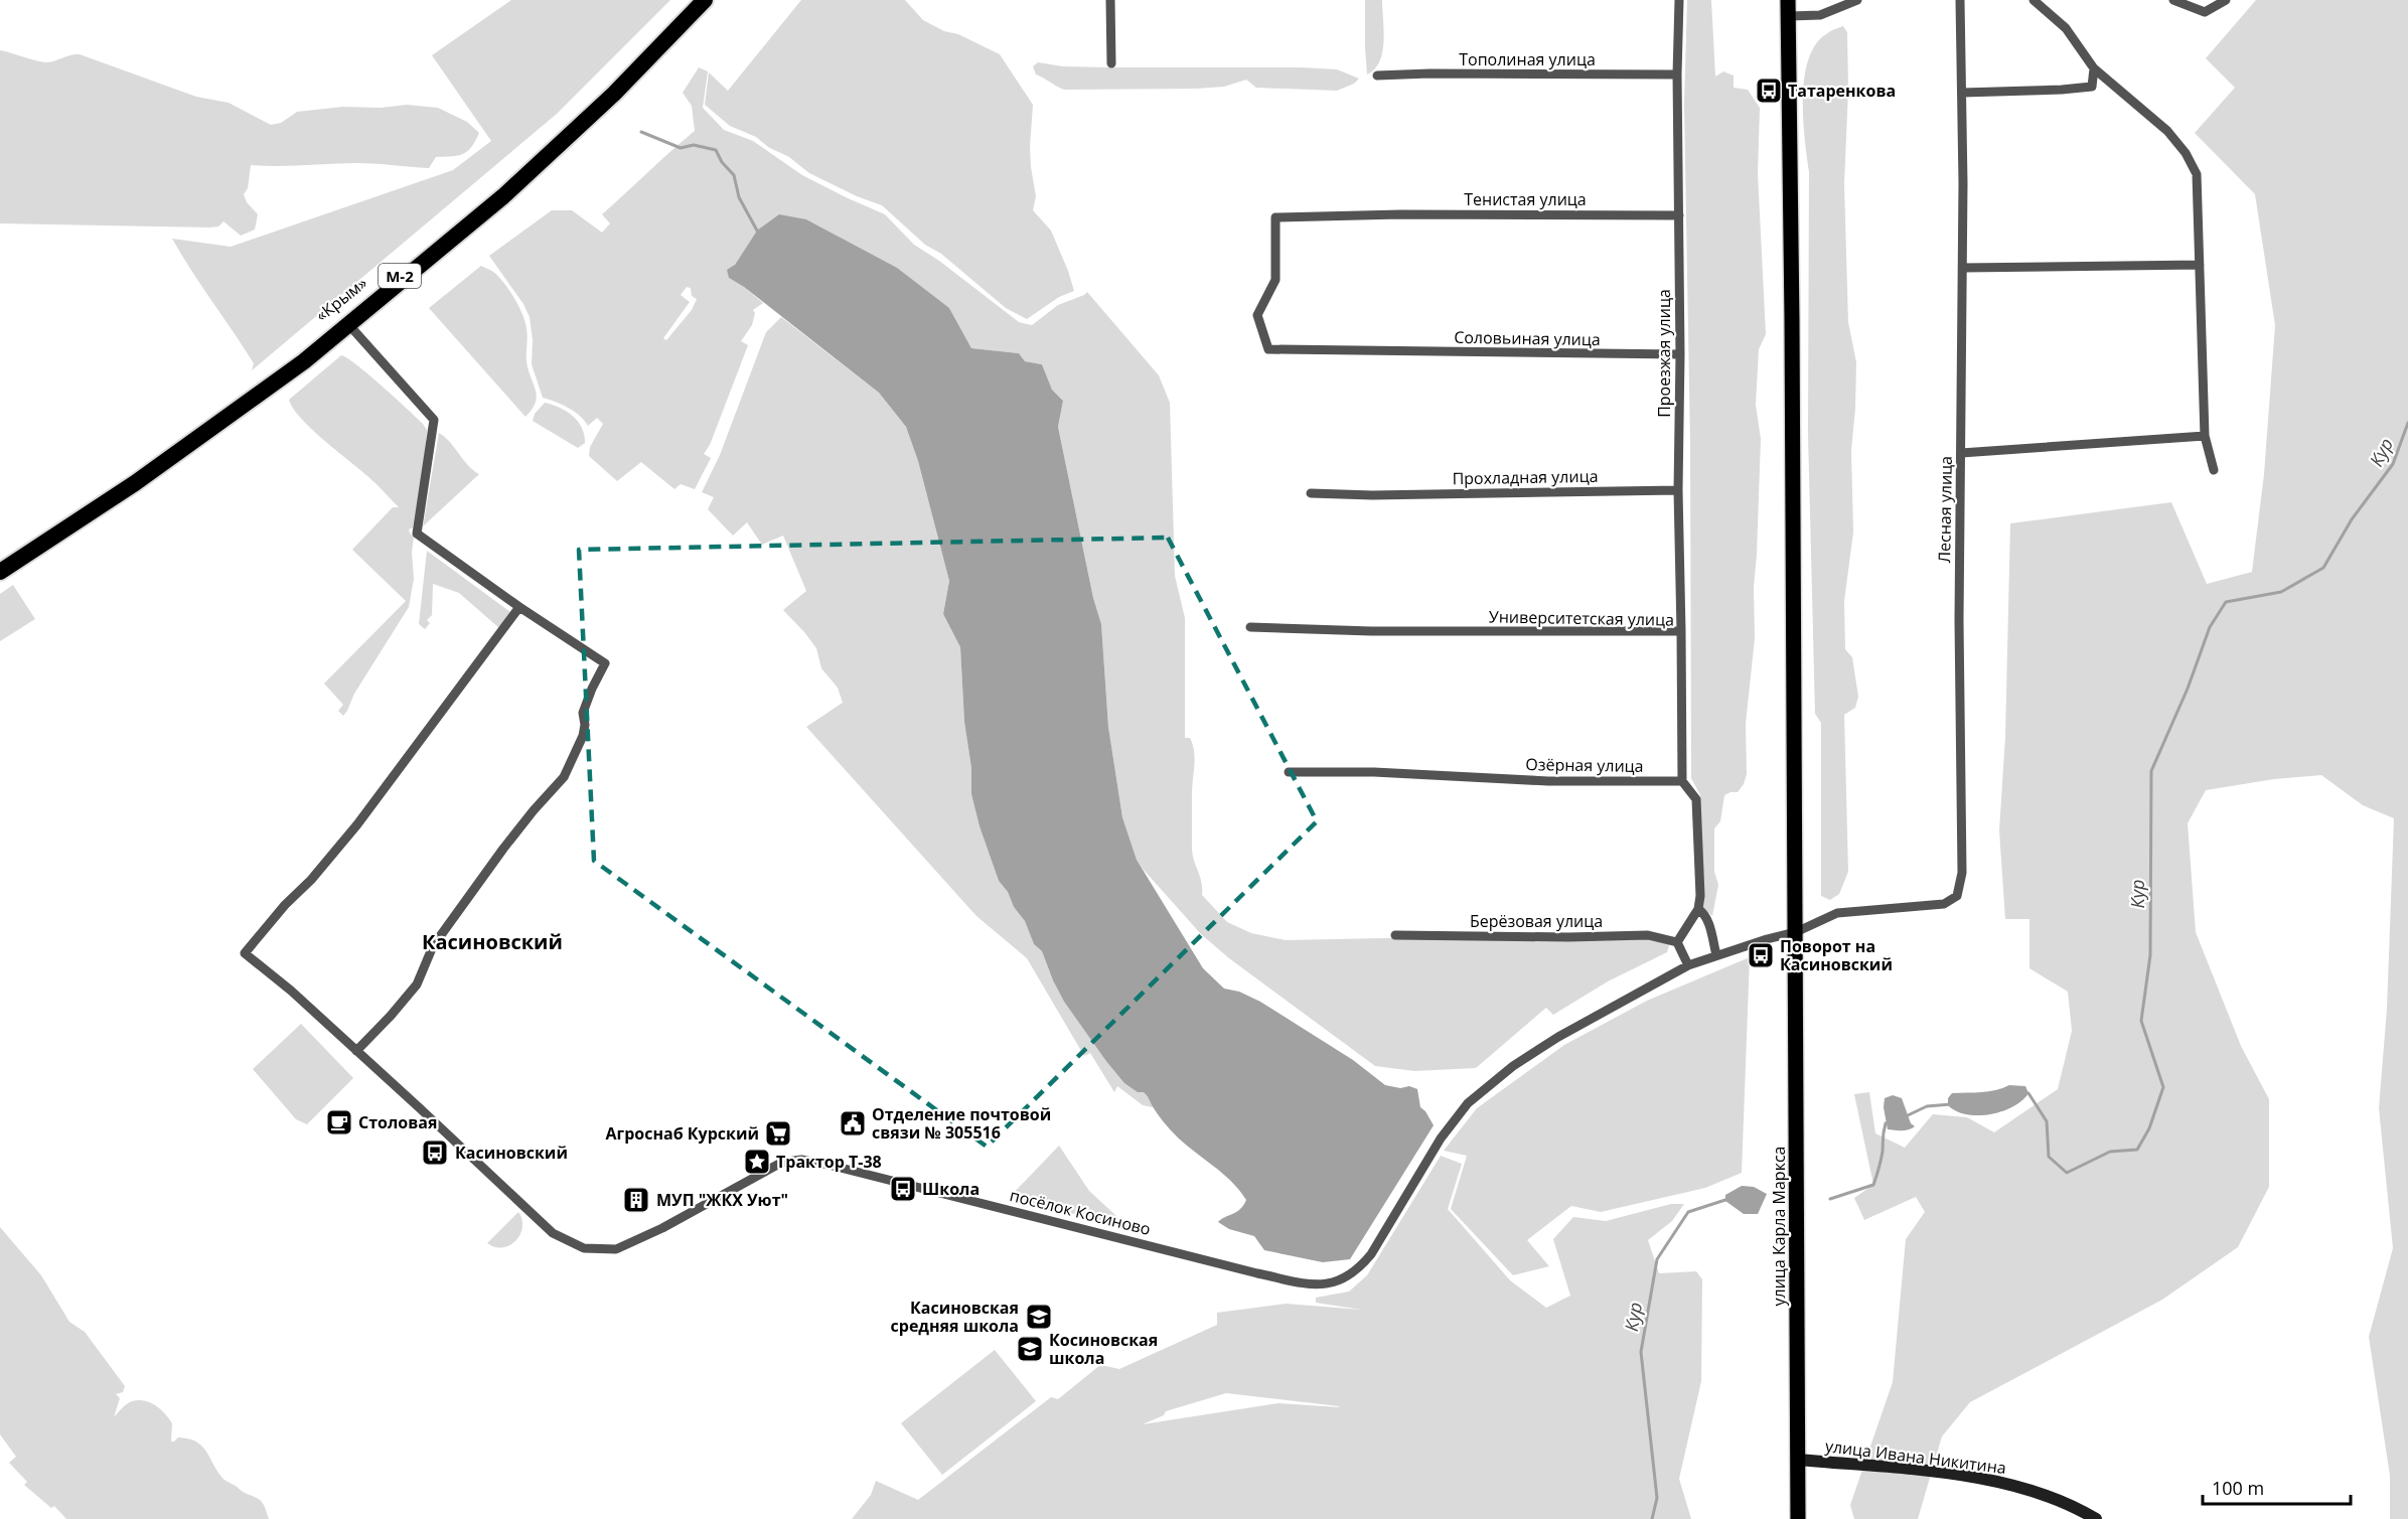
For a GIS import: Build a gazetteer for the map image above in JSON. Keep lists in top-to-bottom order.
{
  "streets": {
    "highway": ["М-2", "«Крым»"],
    "main road": ["улица Карла Маркса", "улица Ивана Никитина"],
    "street": [
      "Тополиная улица",
      "Тенистая улица",
      "Соловьиная улица",
      "Проезжая улица",
      "Прохладная улица",
      "Лесная улица",
      "Университетская улица",
      "Озёрная улица",
      "Берёзовая улица",
      "посёлок Косиново"
    ]
  },
  "crossings": [
    ["Тополиная улица", "Проезжая улица"],
    ["Тенистая улица", "Соловьиная улица"],
    ["Тенистая улица", "Проезжая улица"],
    ["Соловьиная улица", "Проезжая улица"],
    ["Проезжая улица", "Прохладная улица"],
    ["Проезжая улица", "Университетская улица"],
    ["Лесная улица", "посёлок Косиново"],
    ["Университетская улица", "Озёрная улица"],
    ["посёлок Косиново", "улица Карла Маркса"],
    ["улица Карла Маркса", "улица Ивана Никитина"]
  ],
  "districts": ["Касиновский"],
  "water": ["Кур"],
  "places": {
    "bus stop": [
      "Татаренкова",
      "Поворот на Касиновский",
      "Касиновский",
      "Школа"
    ],
    "cafe": ["Столовая"],
    "public building": ["Отделение почтовой связи № 305516"],
    "supermarket": ["Агроснаб Курский"],
    "place": ["Трактор Т-38"],
    "building": ["МУП \"ЖКХ Уют\""],
    "school or university": ["Касиновская средняя школа", "Косиновская школа"]
  },
  "scale_bar": "100 m"
}
